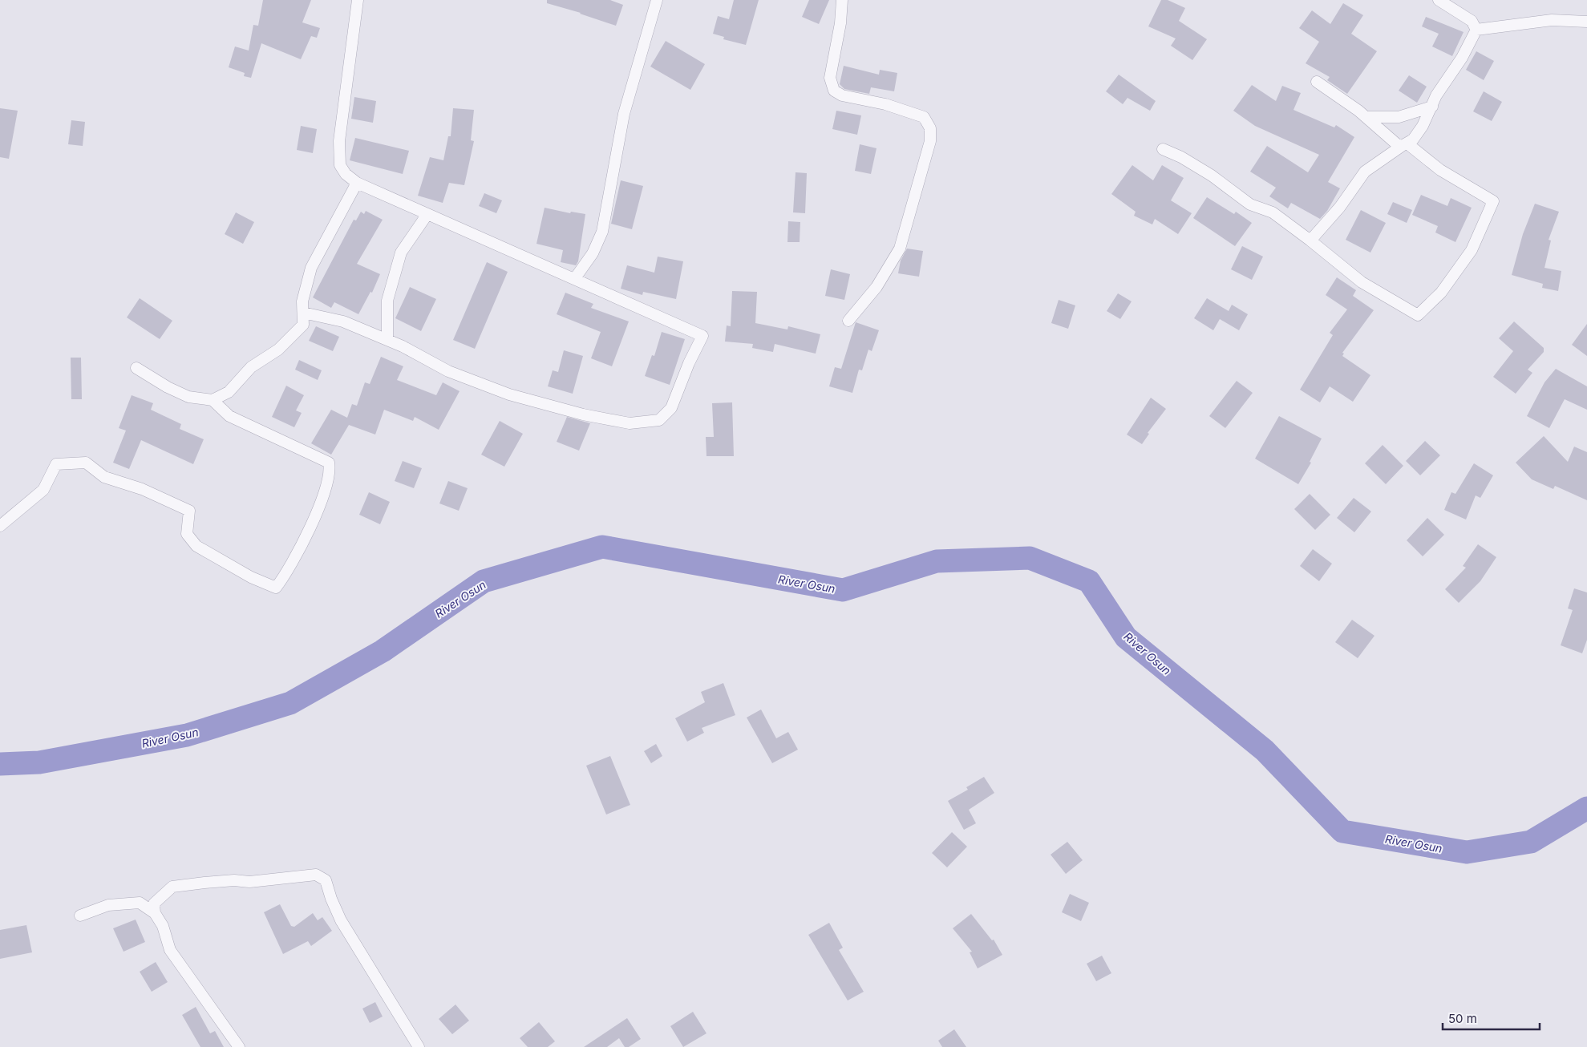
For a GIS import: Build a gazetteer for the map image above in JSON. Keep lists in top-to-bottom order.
{
  "water": ["River Osun"],
  "scale_bar": "50 m"
}
